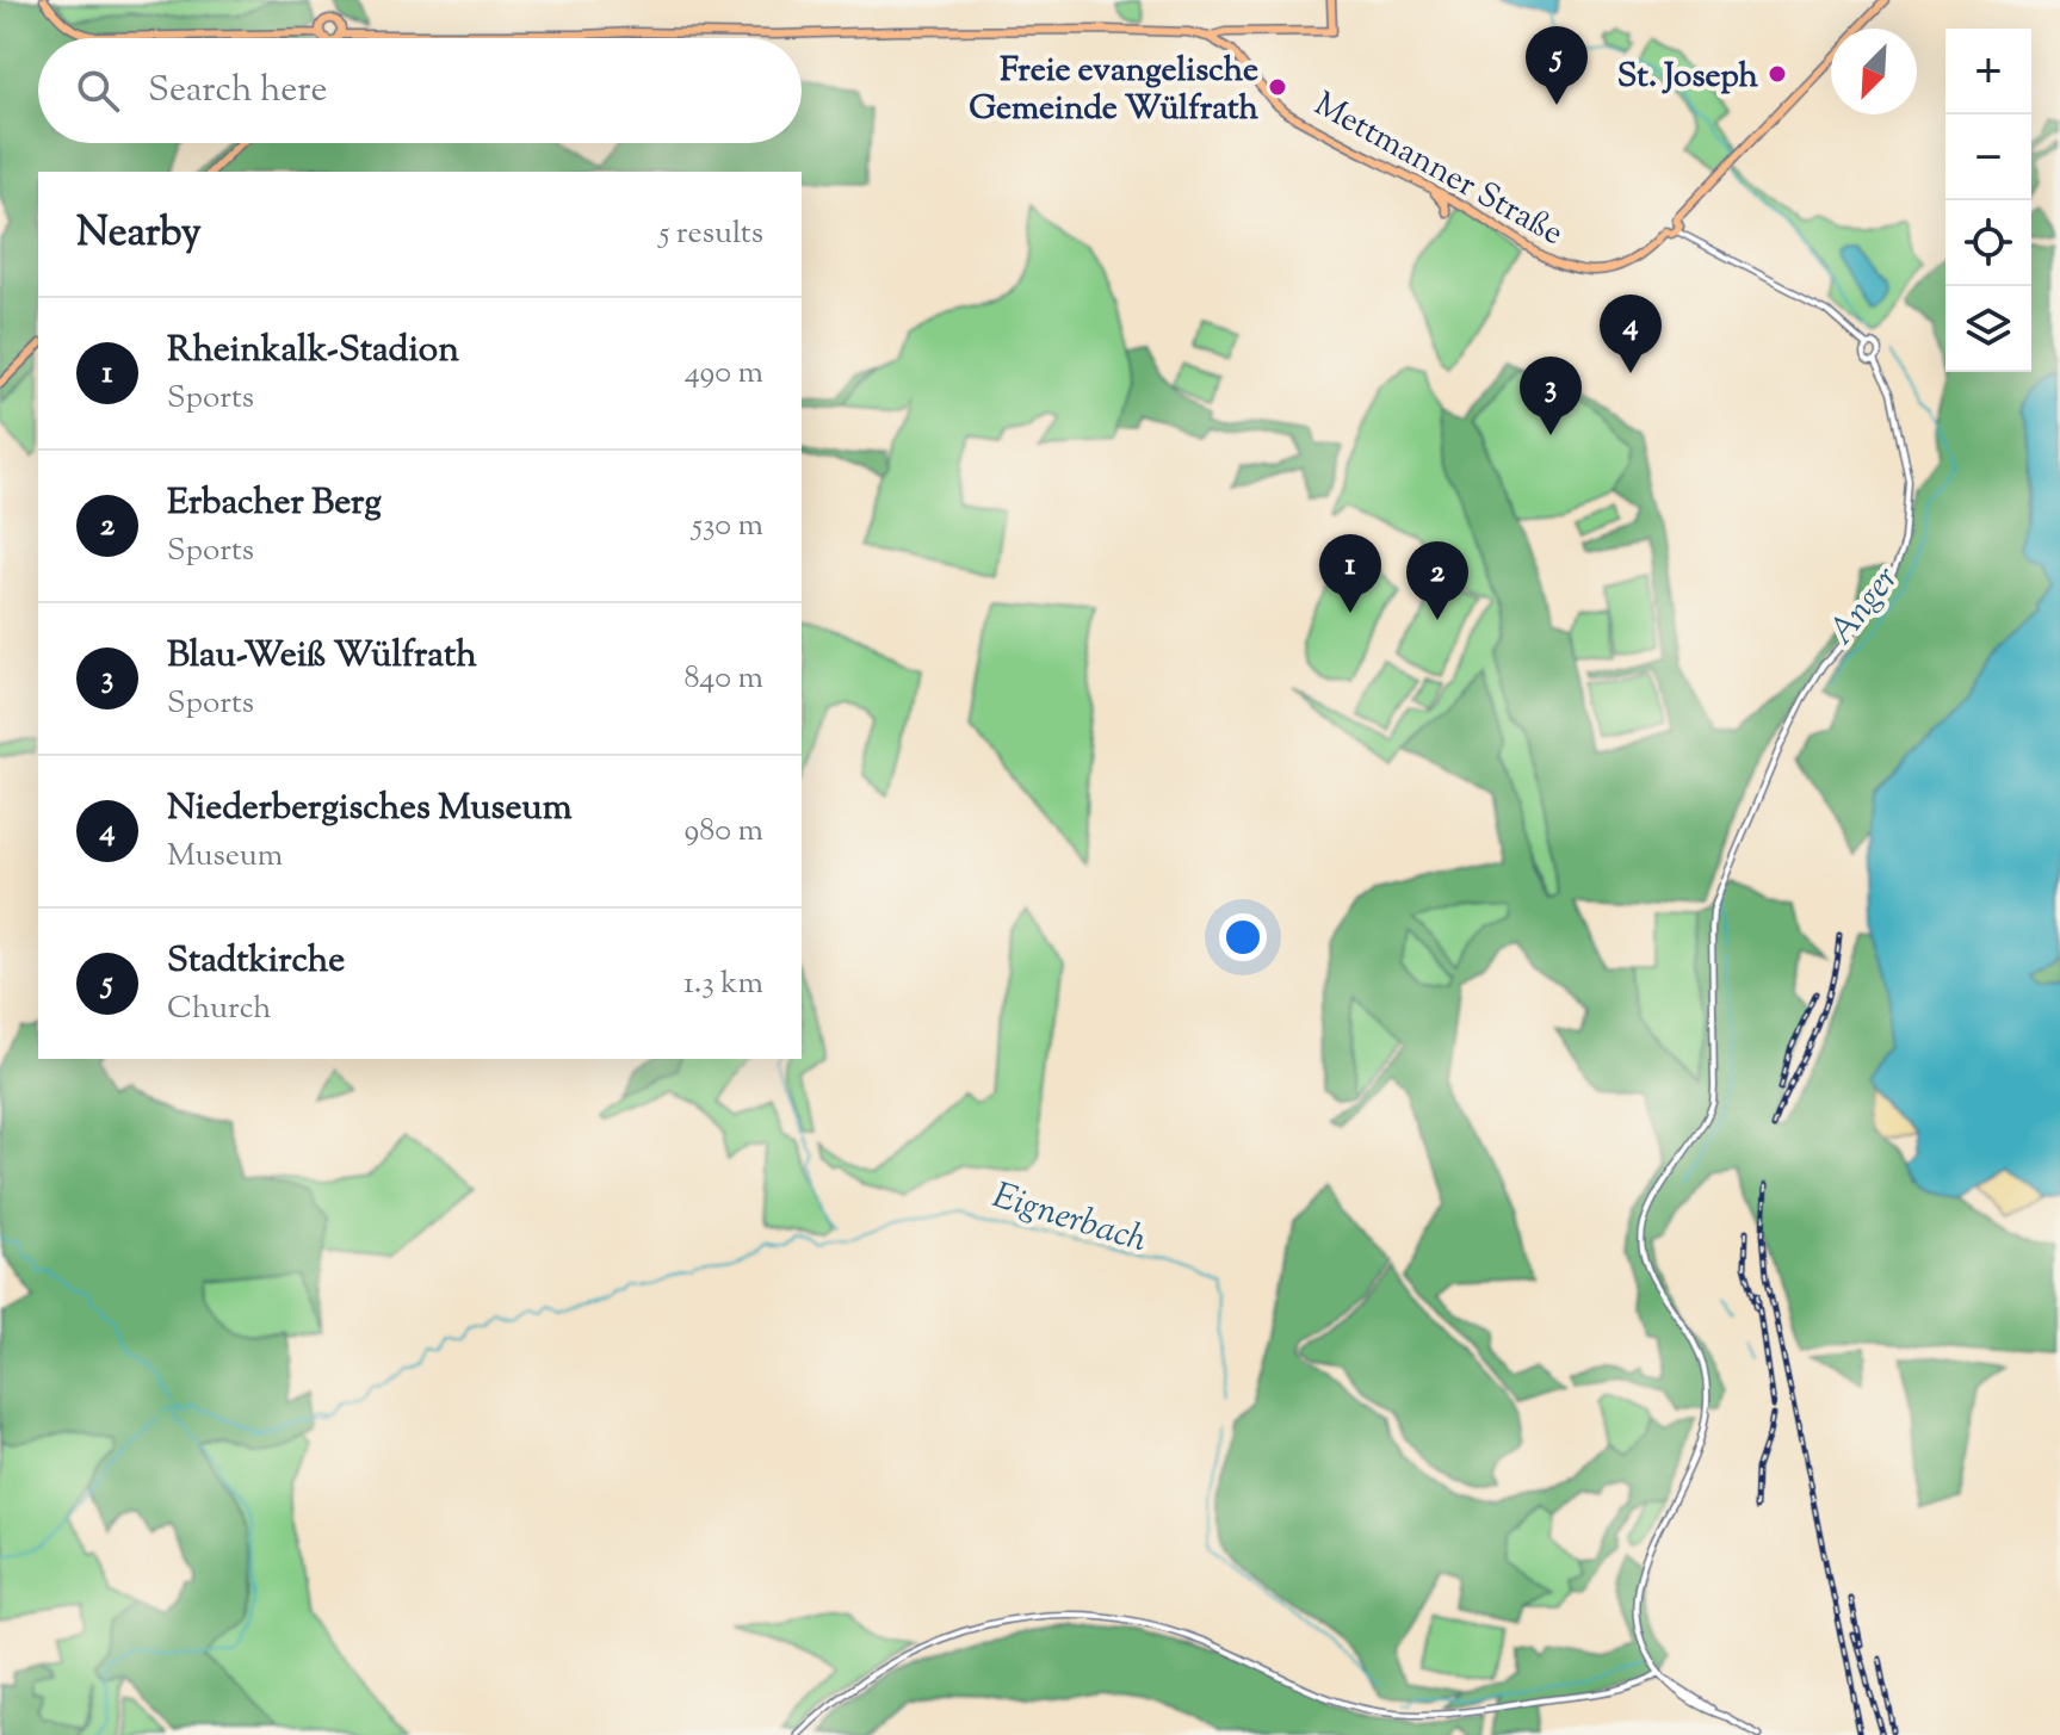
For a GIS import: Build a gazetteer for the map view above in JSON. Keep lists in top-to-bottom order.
{
  "streets": {
    "main road": ["Mettmanner Straße"]
  },
  "water": ["Anger", "Eignerbach"],
  "places": ["St. Joseph", "Freie evangelische Gemeinde Wülfrath"],
  "north": "bottom left",
  "page": {
    "pins": [
      "5",
      "4",
      "3",
      "1",
      "2"
    ],
    "map_buttons": ["+", "−"],
    "search": "Search here",
    "heading": ["Nearby", "5 results"],
    "list": [
      {
        "mark": "1",
        "name": "Rheinkalk-Stadion",
        "note": "Sports",
        "value": "490 m"
      },
      {
        "mark": "2",
        "name": "Erbacher Berg",
        "note": "Sports",
        "value": "530 m"
      },
      {
        "mark": "3",
        "name": "Blau-Weiß Wülfrath",
        "note": "Sports",
        "value": "840 m"
      },
      {
        "mark": "4",
        "name": "Niederbergisches Museum",
        "note": "Museum",
        "value": "980 m"
      },
      {
        "mark": "5",
        "name": "Stadtkirche",
        "note": "Church",
        "value": "1.3 km"
      }
    ]
  }
}
